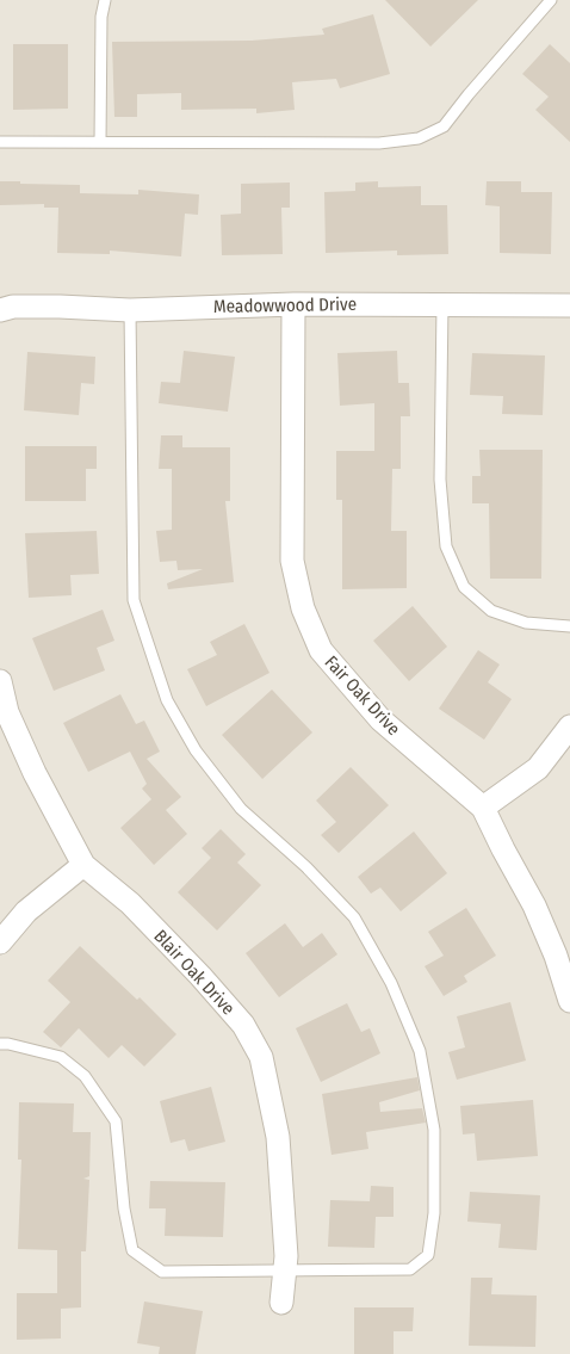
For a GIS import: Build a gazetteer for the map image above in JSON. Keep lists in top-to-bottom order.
{
  "streets": {
    "street": ["Meadowwood Drive", "Fair Oak Drive", "Blair Oak Drive"]
  },
  "crossings": [
    ["Meadowwood Drive", "Fair Oak Drive"]
  ]
}
